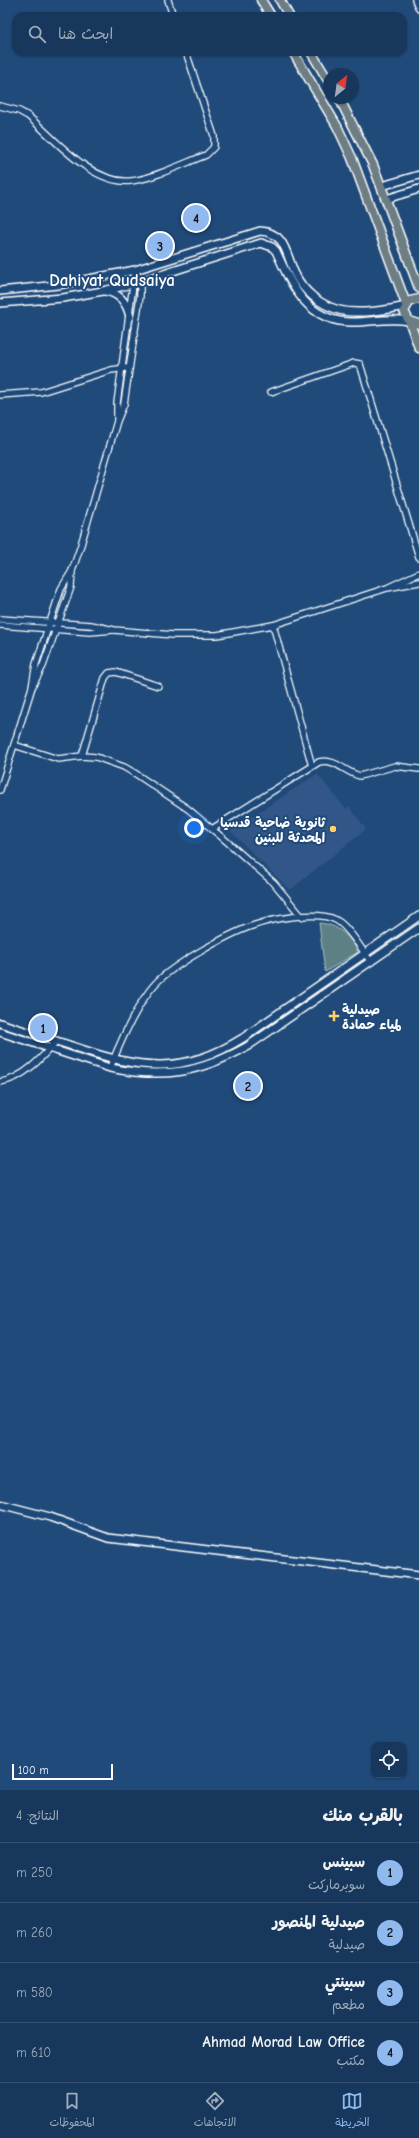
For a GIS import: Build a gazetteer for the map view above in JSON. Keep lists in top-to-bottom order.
{
  "districts": ["Dahiyat Qudsaiya"],
  "places": {
    "other": ["ثانوية ضاحية قدسيا المحدثة للبنين"],
    "health": ["صيدلية لمياء حمادة"]
  },
  "scale_bar": "100 m",
  "north": "top right",
  "page": {
    "search": "ابحث هنا",
    "pins": [
      "4",
      "3",
      "1",
      "2"
    ],
    "scale": "100 m",
    "heading": ["بالقرب منك", "النتائج: 4"],
    "list": [
      {
        "mark": "1",
        "name": "سبينس",
        "note": "سوبرماركت",
        "value": "250 m"
      },
      {
        "mark": "2",
        "name": "صيدلية المنصور",
        "note": "صيدلية",
        "value": "260 m"
      },
      {
        "mark": "3",
        "name": "سبينتي",
        "note": "مطعم",
        "value": "580 m"
      },
      {
        "mark": "4",
        "name": "Ahmad Morad Law Office",
        "note": "مكتب",
        "value": "610 m"
      }
    ],
    "nav": ["الخريطة", "الاتجاهات", "المحفوظات"]
  }
}
